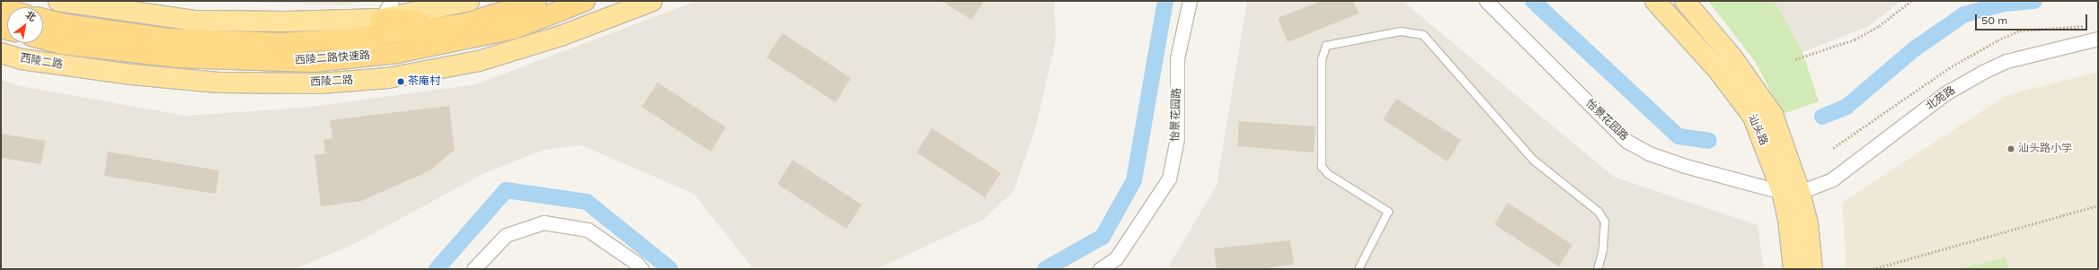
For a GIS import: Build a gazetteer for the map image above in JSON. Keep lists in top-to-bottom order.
{
  "streets": {
    "highway": ["西陵二路快速路"],
    "main road": ["西陵二路", "汕头路"],
    "street": ["北苑路", "怡景花园路"]
  },
  "crossings": [
    ["北苑路", "怡景花园路"],
    ["北苑路", "汕头路"],
    ["怡景花园路", "汕头路"]
  ],
  "places": ["茶庵村", "汕头路小学"],
  "scale_bar": "50 m",
  "north": "top right"
}
